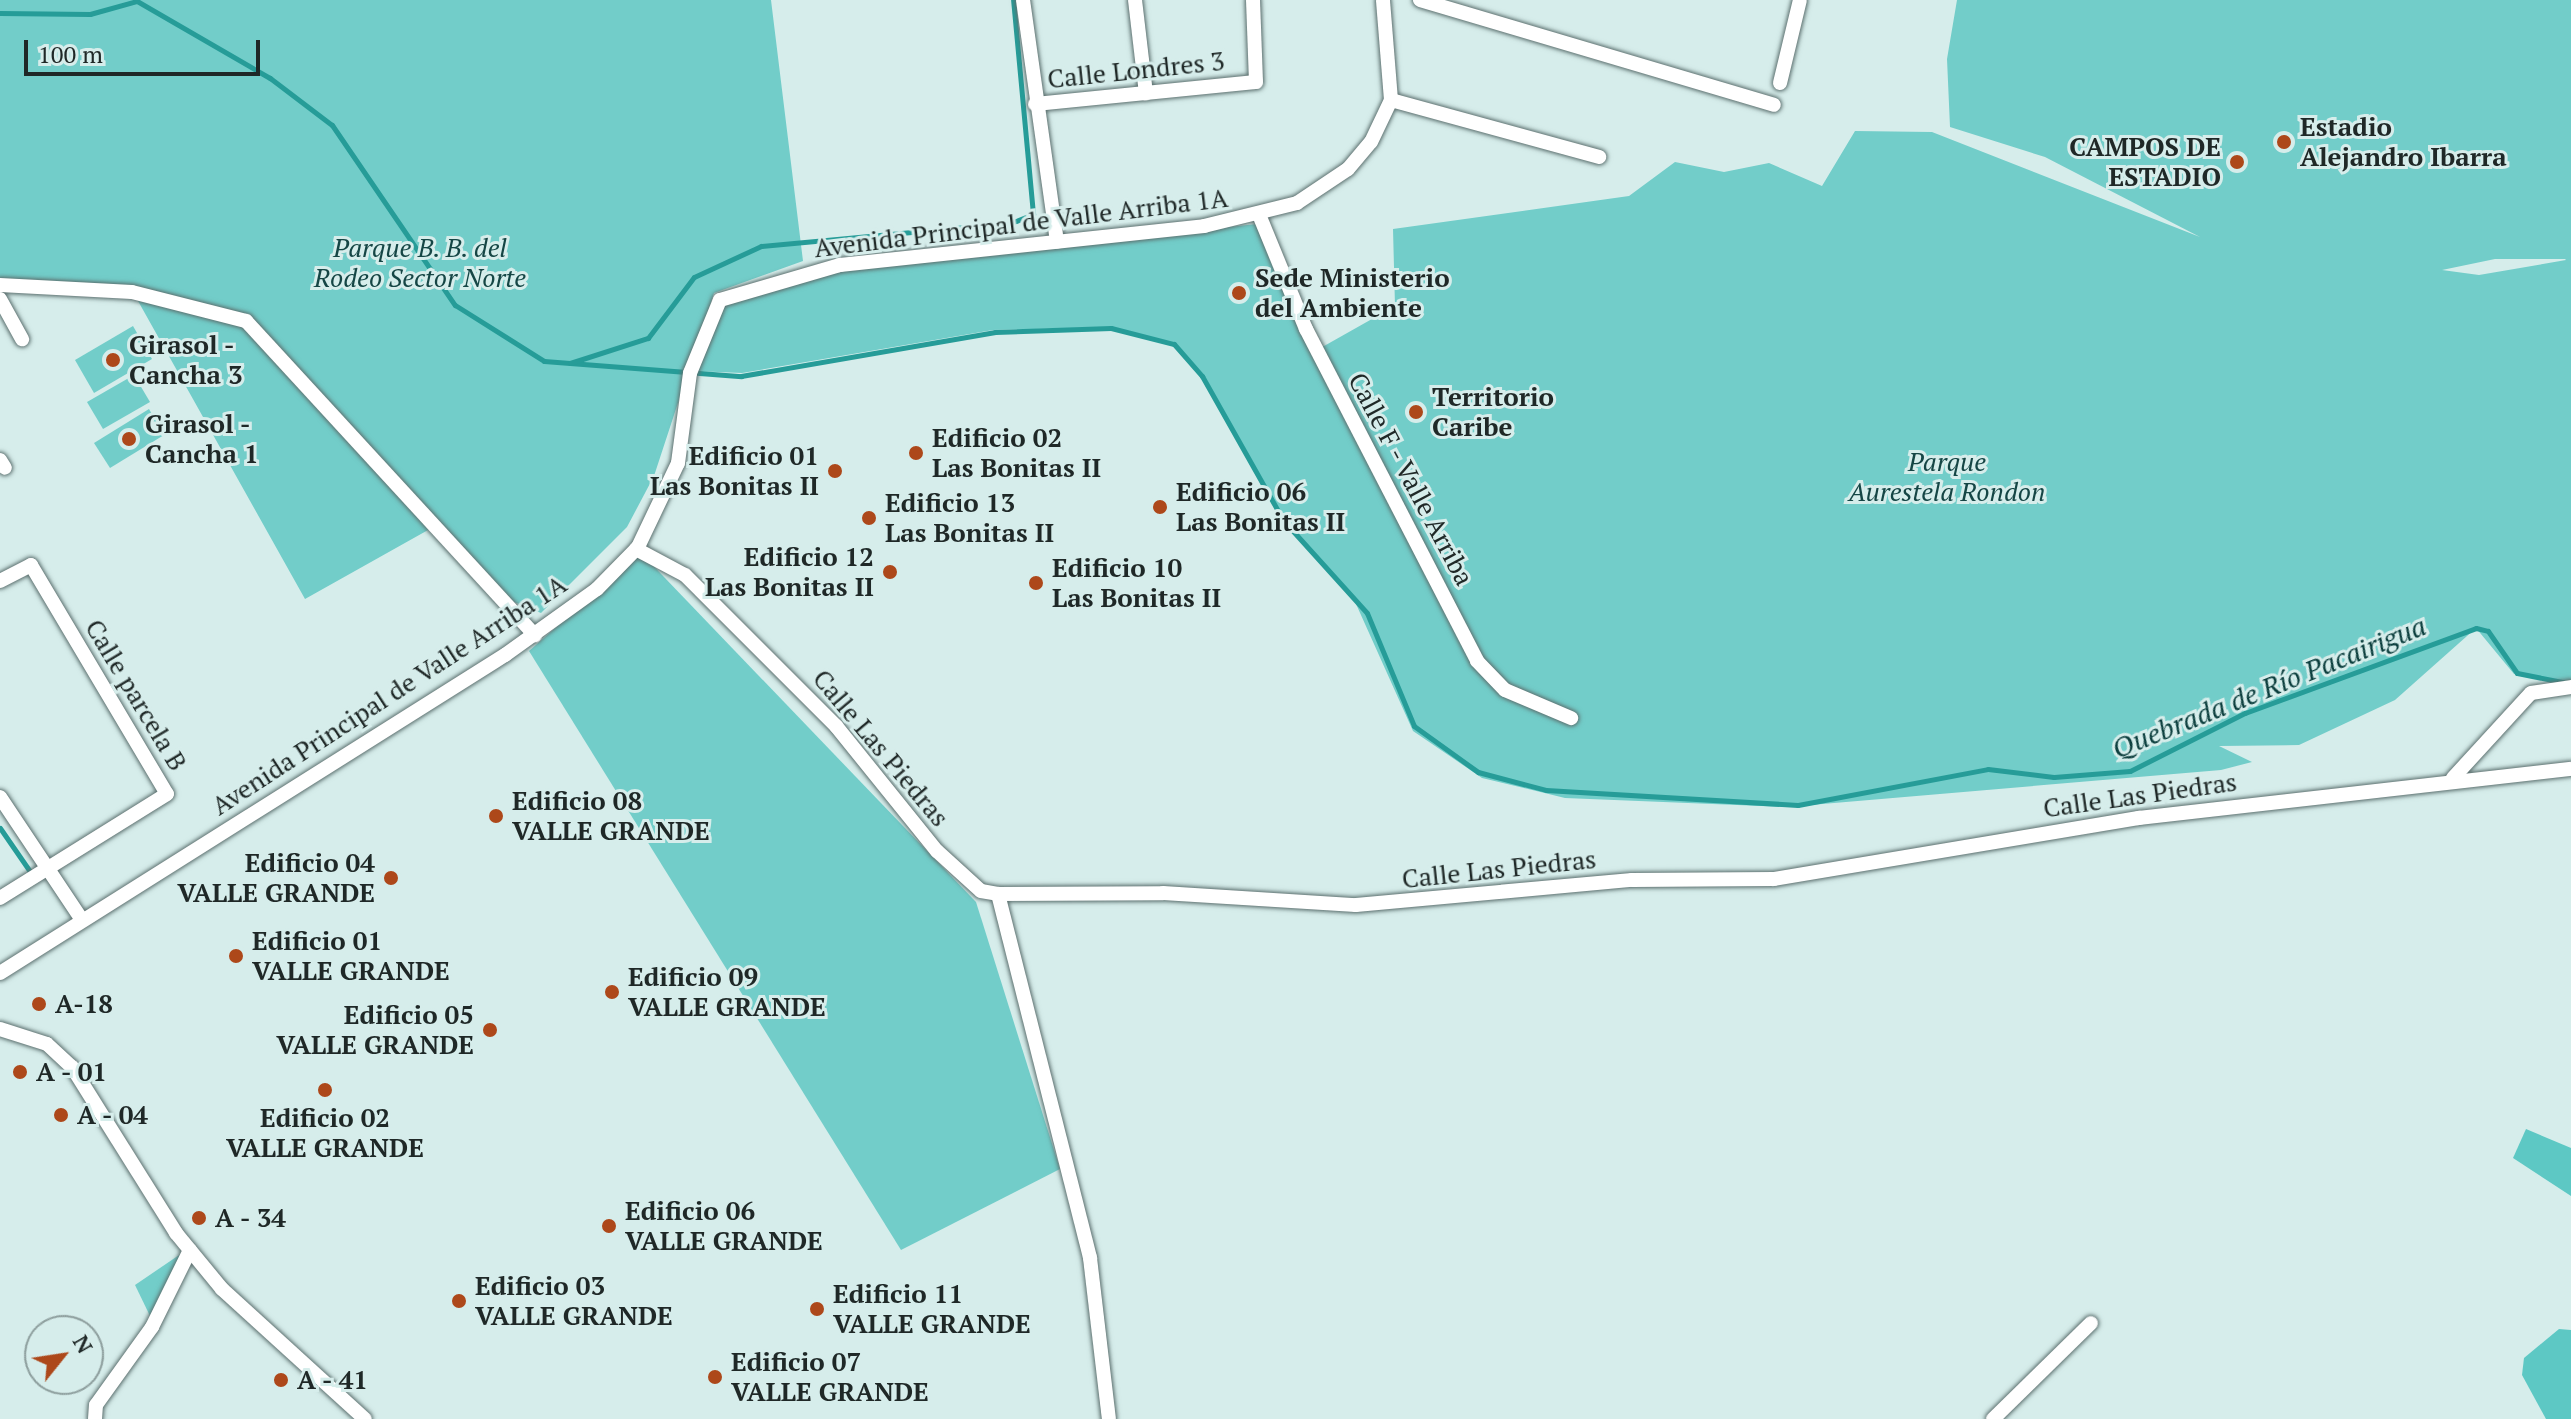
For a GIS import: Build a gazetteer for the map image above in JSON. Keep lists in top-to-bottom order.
{
  "streets": {
    "street": [
      "Calle Londres 3",
      "Avenida Principal de Valle Arriba 1A",
      "Calle F - Valle Arriba",
      "Calle parcela B",
      "Calle Las Piedras"
    ]
  },
  "crossings": [
    ["Avenida Principal de Valle Arriba 1A", "Calle F - Valle Arriba"],
    ["Avenida Principal de Valle Arriba 1A", "Calle Las Piedras"]
  ],
  "water": ["Quebrada de Río Pacairigua"],
  "parks": ["Parque B. B. del Rodeo Sector Norte", "Parque Aurestela Rondon"],
  "places": [
    "Estadio Alejandro Ibarra",
    "CAMPOS DE ESTADIO",
    "Sede Ministerio del Ambiente",
    "Girasol - Cancha 3",
    "Territorio Caribe",
    "Girasol - Cancha 1",
    "Edificio 02 Las Bonitas II",
    "Edificio 01 Las Bonitas II",
    "Edificio 06 Las Bonitas II",
    "Edificio 13 Las Bonitas II",
    "Edificio 12 Las Bonitas II",
    "Edificio 10 Las Bonitas II",
    "Edificio 08 VALLE GRANDE",
    "Edificio 04 VALLE GRANDE",
    "Edificio 01 VALLE GRANDE",
    "Edificio 09 VALLE GRANDE",
    "A-18",
    "Edificio 05 VALLE GRANDE",
    "A - 01",
    "Edificio 02 VALLE GRANDE",
    "A - 04",
    "A - 34",
    "Edificio 06 VALLE GRANDE",
    "Edificio 03 VALLE GRANDE",
    "Edificio 11 VALLE GRANDE",
    "Edificio 07 VALLE GRANDE",
    "A - 41"
  ],
  "scale_bar": "100 m",
  "north": "top right"
}
